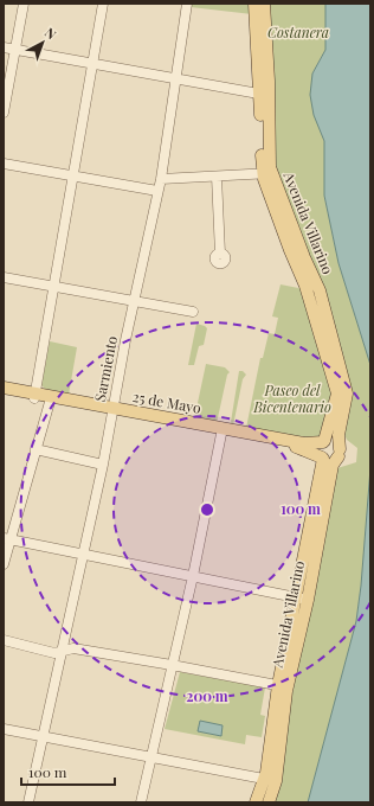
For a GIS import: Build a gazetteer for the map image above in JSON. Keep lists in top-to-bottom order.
{
  "streets": {
    "main road": ["Avenida Villarino", "25 de Mayo"],
    "street": ["Sarmiento"]
  },
  "crossings": [
    ["Avenida Villarino", "25 de Mayo"],
    ["Sarmiento", "25 de Mayo"]
  ],
  "parks": ["Costanera", "Paseo del Bicentenario"],
  "scale_bar": "100 m",
  "north": "top right",
  "rings": ["100 m", "200 m"]
}
